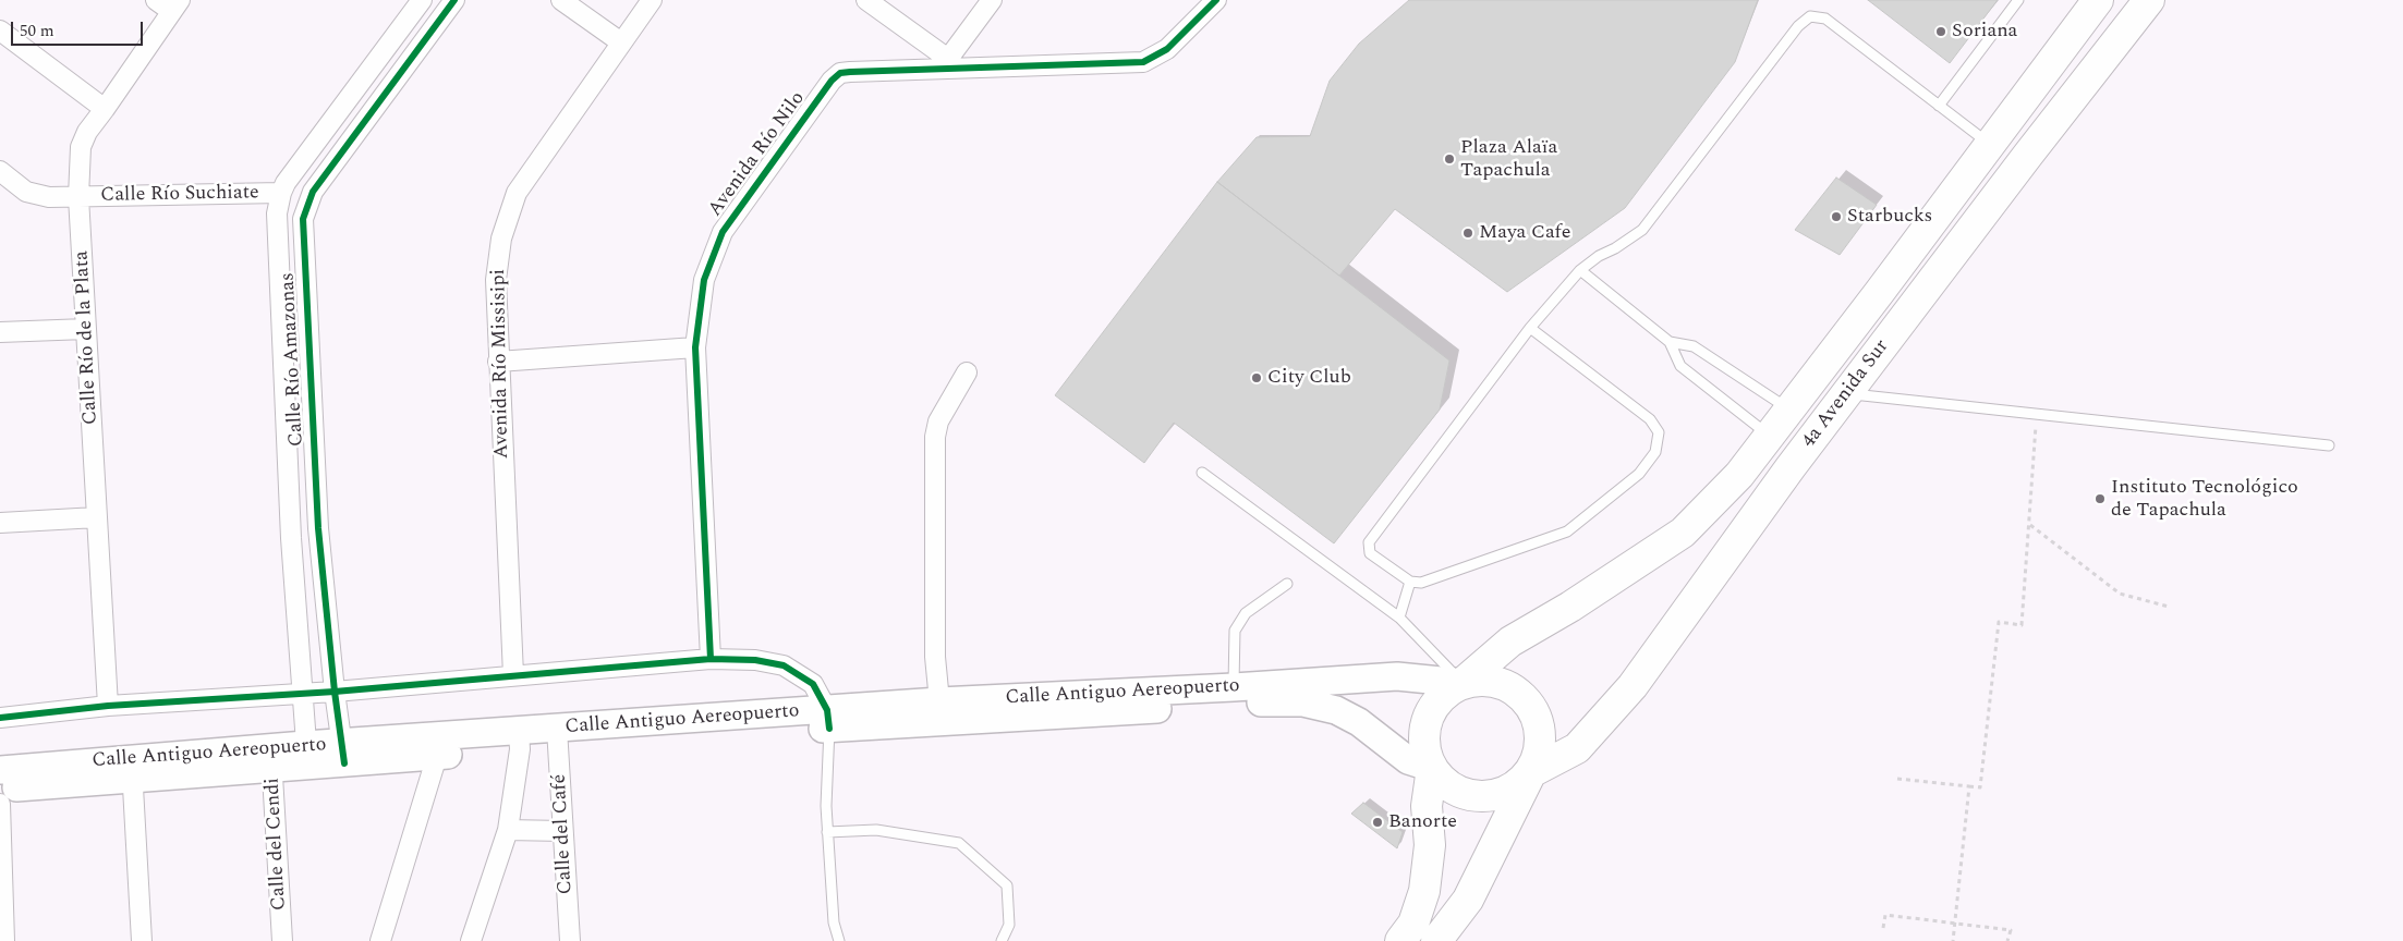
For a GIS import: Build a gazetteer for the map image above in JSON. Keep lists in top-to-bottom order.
{
  "streets": {
    "main road": ["4a Avenida Sur", "Calle Antiguo Aereopuerto"],
    "street": [
      "Avenida Río Nilo",
      "Calle Río Suchiate",
      "Calle Río de la Plata",
      "Calle Río Amazonas",
      "Avenida Río Missisipi",
      "Calle del Café",
      "Calle del Cendi"
    ]
  },
  "crossings": [
    ["Calle Río Suchiate", "Calle Río de la Plata"],
    ["Calle Río Suchiate", "Calle Río Amazonas"],
    ["Calle Río Amazonas", "Calle Antiguo Aereopuerto"],
    ["4a Avenida Sur", "Calle Antiguo Aereopuerto"],
    ["Calle Antiguo Aereopuerto", "Calle del Café"],
    ["Calle Antiguo Aereopuerto", "Calle del Cendi"]
  ],
  "places": [
    "Soriana",
    "Plaza Alaïa Tapachula",
    "Starbucks",
    "Maya Cafe",
    "City Club",
    "Instituto Tecnológico de Tapachula",
    "Banorte"
  ],
  "scale_bar": "50 m"
}
